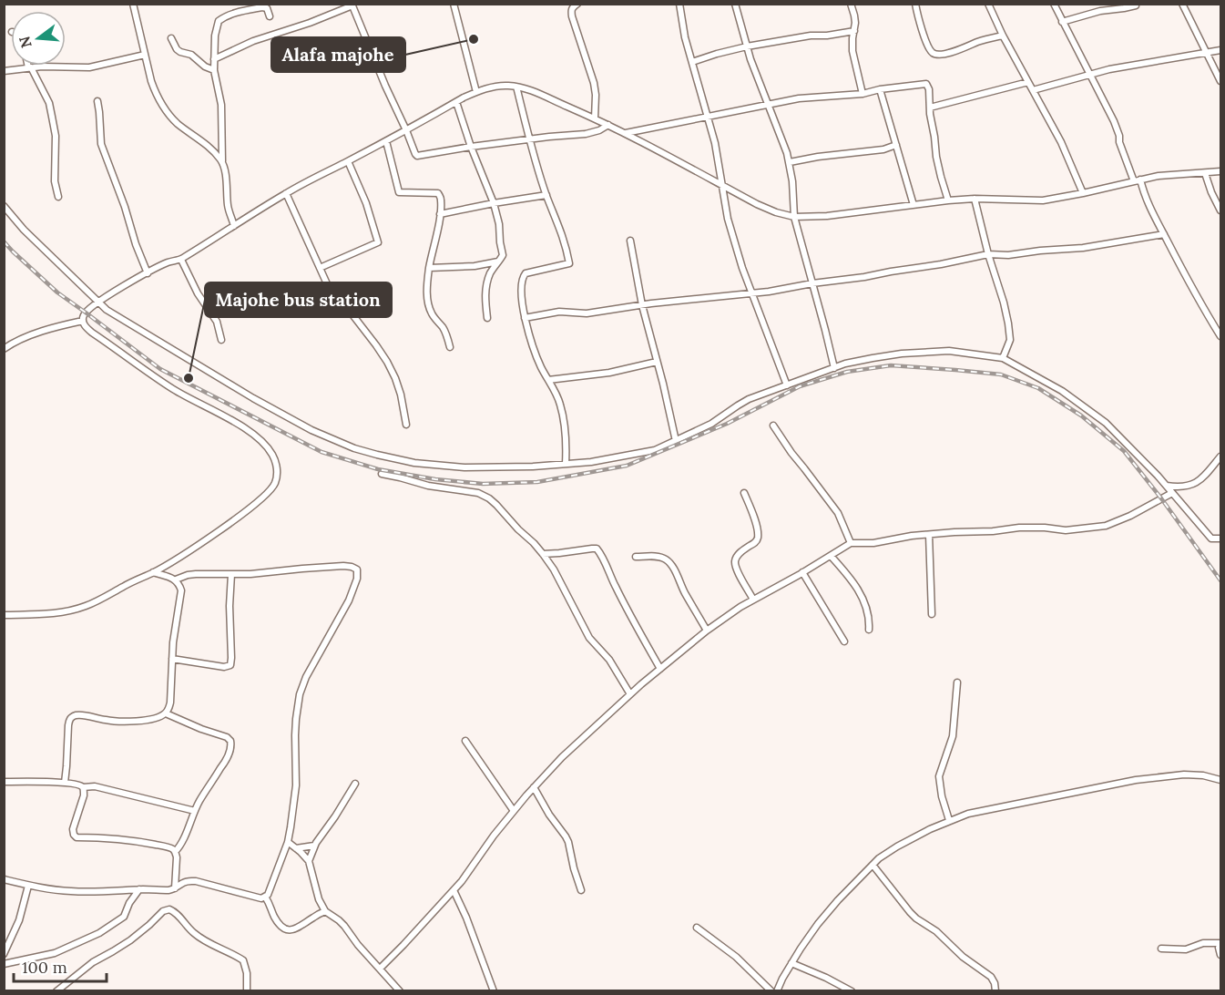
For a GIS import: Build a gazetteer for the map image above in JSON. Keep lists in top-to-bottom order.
{
  "places": ["Alafa majohe", "Majohe bus station"],
  "scale_bar": "100 m",
  "north": "left"
}
